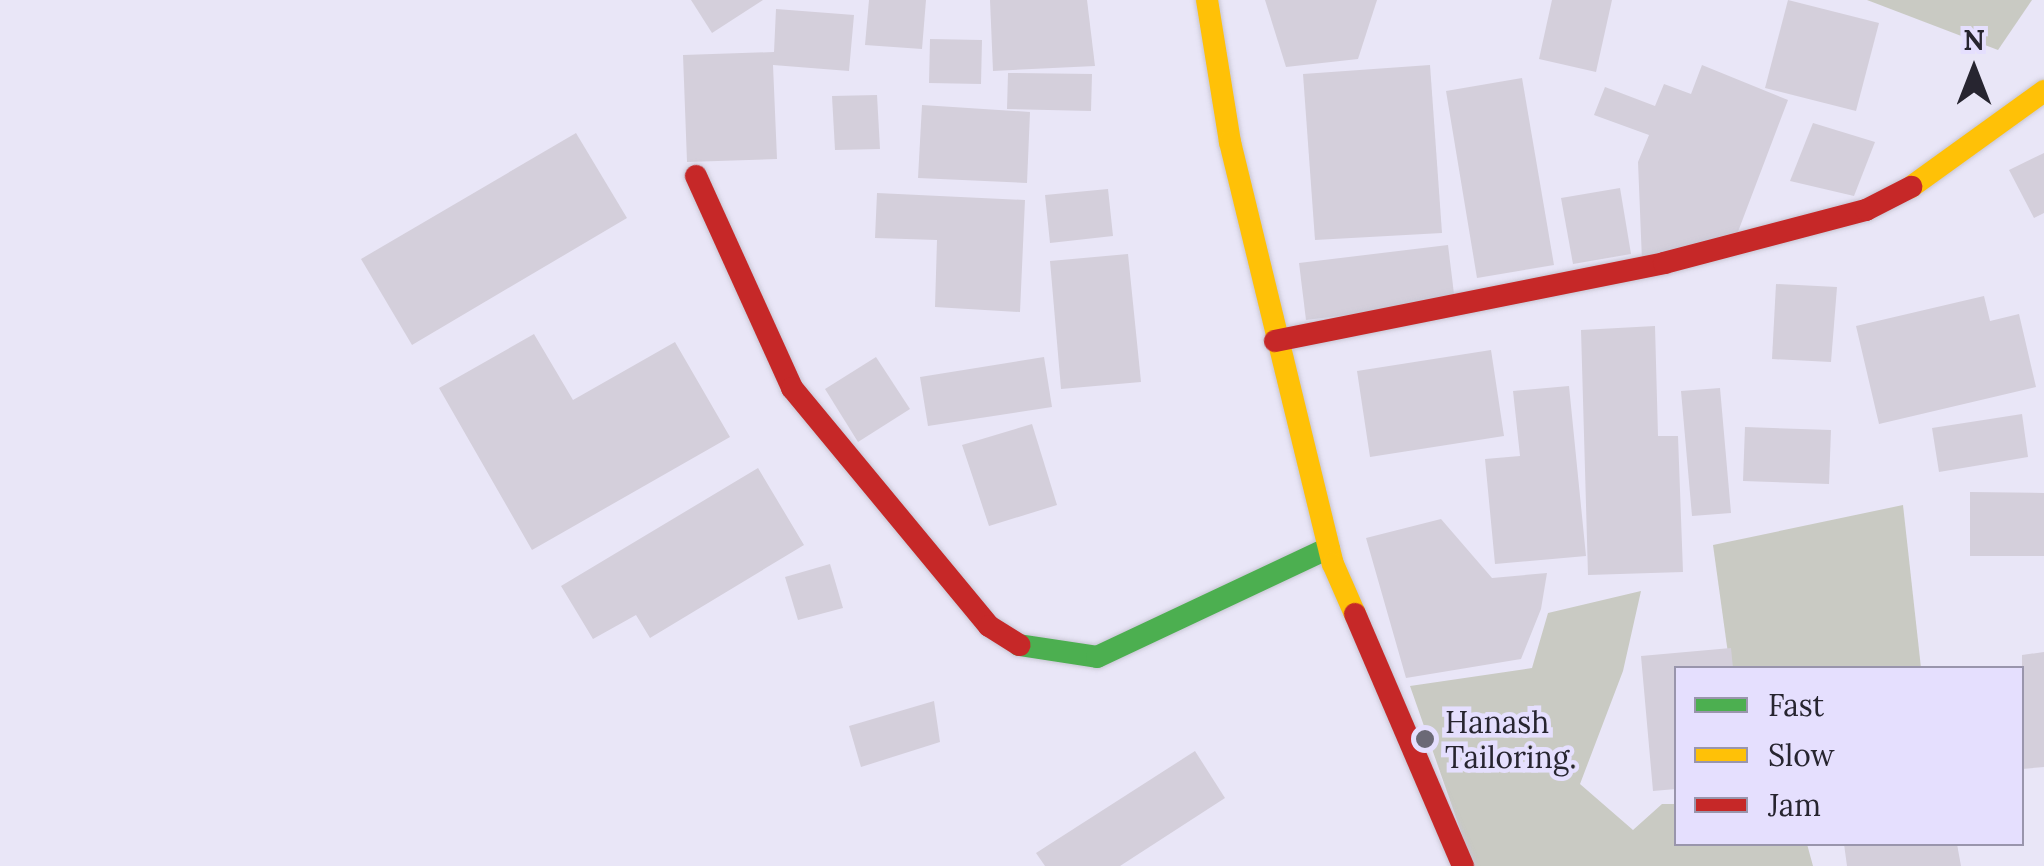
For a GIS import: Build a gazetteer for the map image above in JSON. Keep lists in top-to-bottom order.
{
  "places": ["Hanash Tailoring."],
  "legend": ["Fast", "Slow", "Jam"],
  "north": "top"
}
